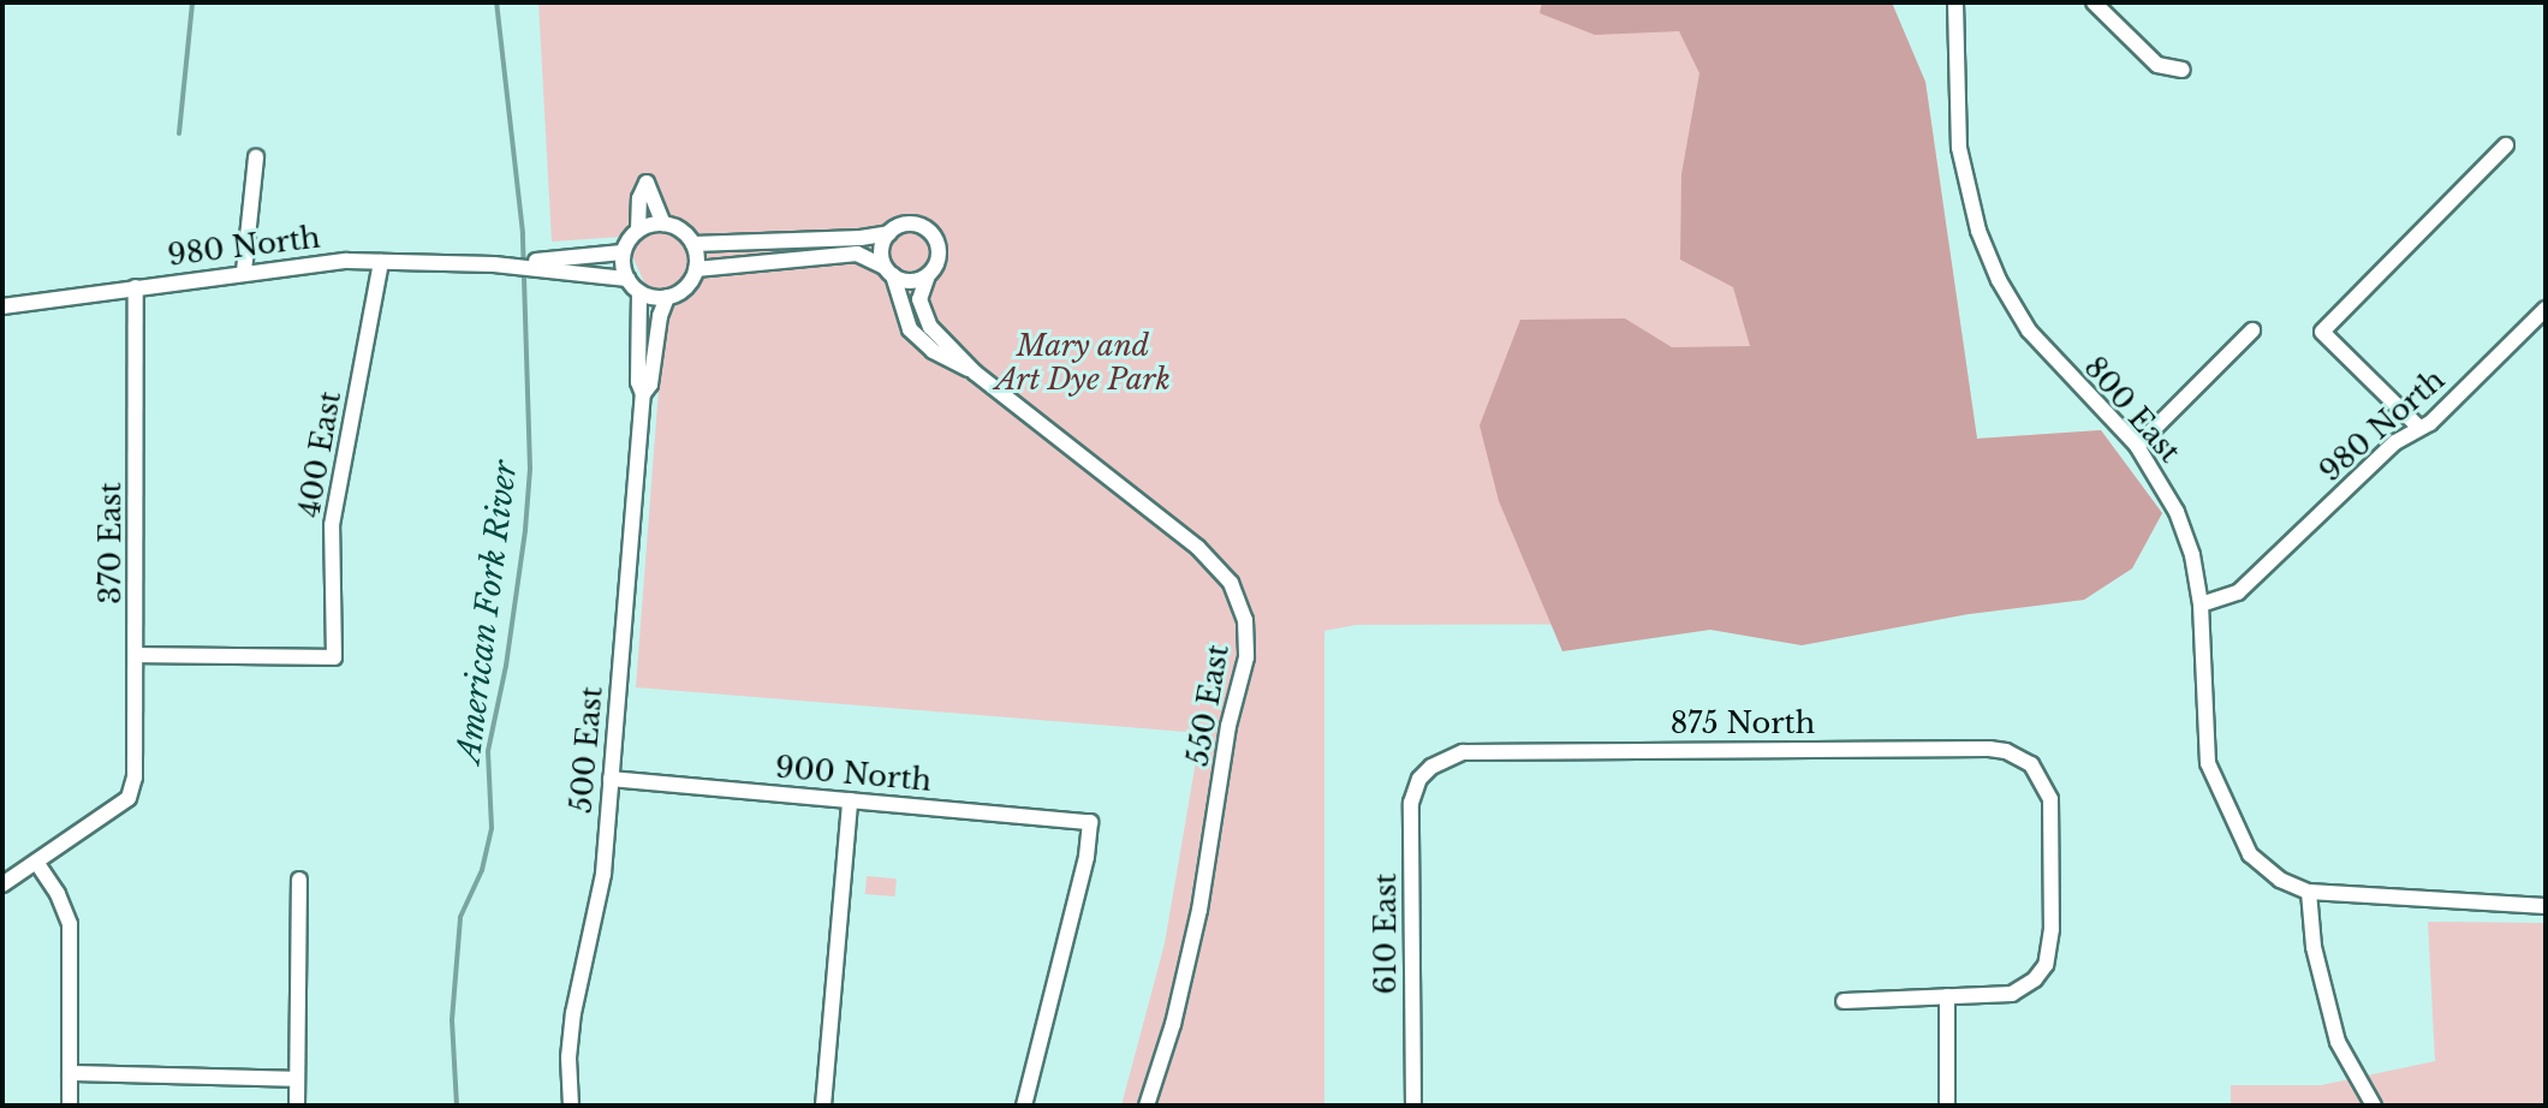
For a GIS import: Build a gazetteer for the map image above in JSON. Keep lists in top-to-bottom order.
{
  "streets": {
    "street": [
      "980 North",
      "800 East",
      "400 East",
      "370 East",
      "550 East",
      "875 North",
      "500 East",
      "900 North",
      "610 East"
    ]
  },
  "crossings": [
    ["980 North", "800 East"],
    ["980 North", "400 East"],
    ["980 North", "370 East"],
    ["980 North", "500 East"],
    ["400 East", "370 East"],
    ["875 North", "610 East"],
    ["500 East", "900 North"]
  ],
  "water": ["American Fork River"],
  "parks": ["Mary and Art Dye Park"]
}
